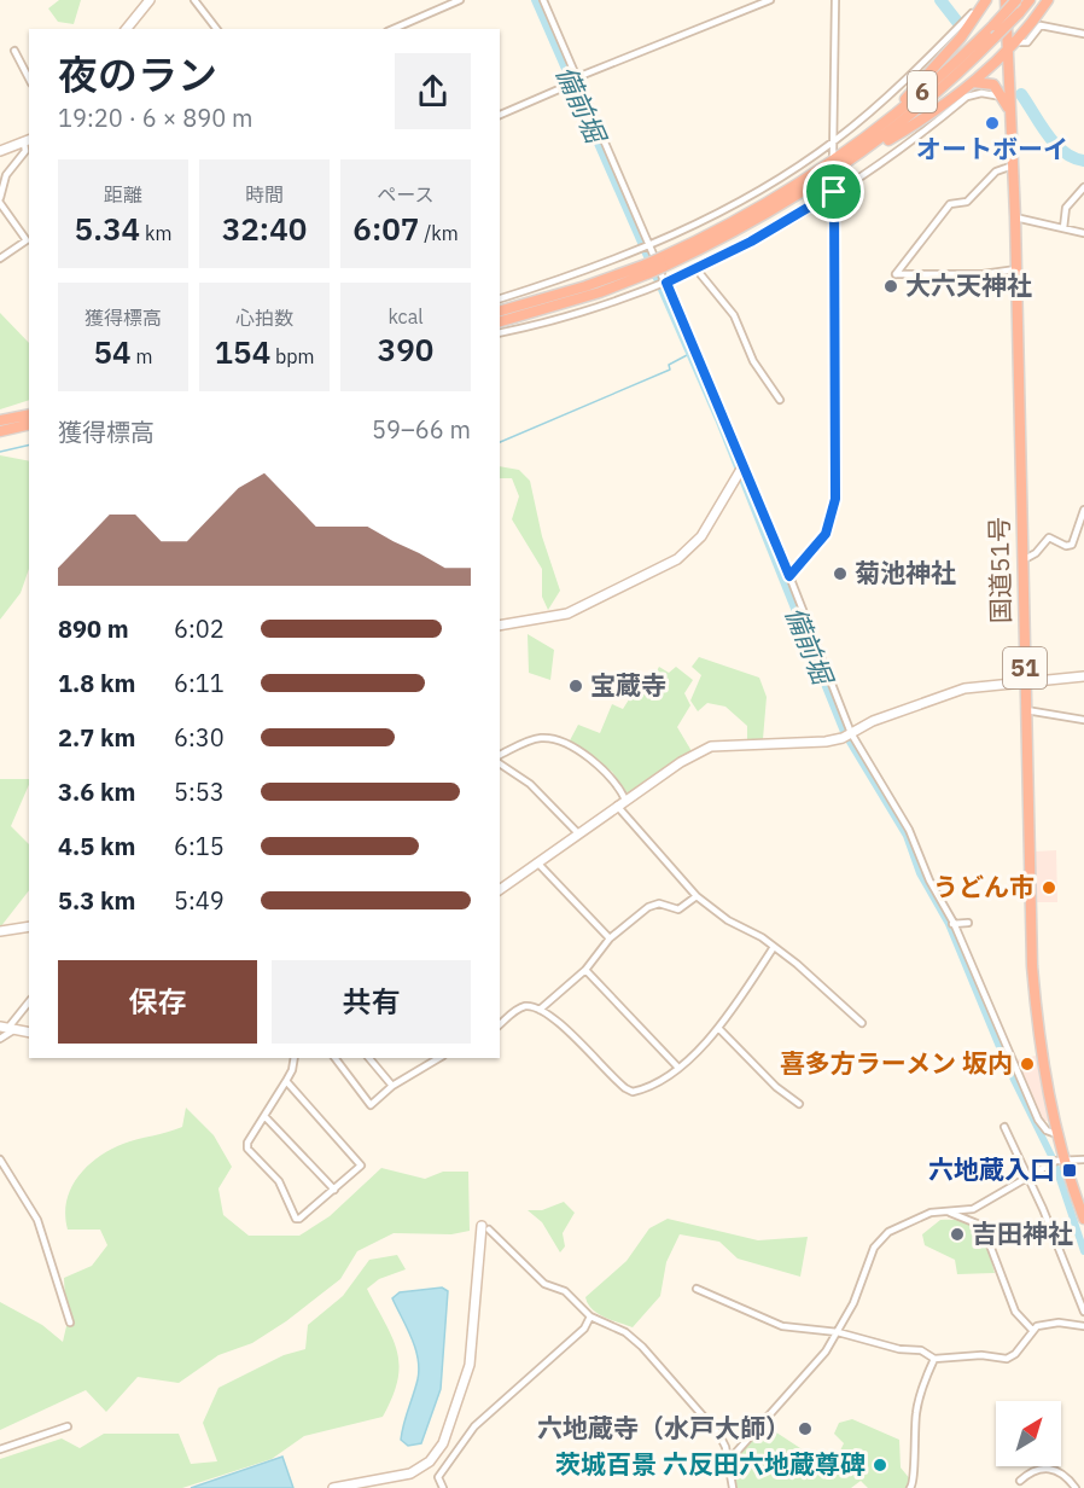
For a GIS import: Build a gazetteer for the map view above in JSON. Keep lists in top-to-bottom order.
{
  "streets": {
    "highway": ["6", "国道51号", "51"]
  },
  "water": ["備前堀"],
  "places": {
    "other": [
      "オートボーイ",
      "大六天神社",
      "菊池神社",
      "宝蔵寺",
      "うどん市",
      "喜多方ラーメン 坂内",
      "吉田神社",
      "六地蔵寺（水戸大師）",
      "茨城百景 六反田六地蔵尊碑"
    ],
    "transit": ["六地蔵入口"]
  },
  "north": "top right",
  "page": {
    "heading": ["夜のラン", "19:20 · 6 × 890 m"],
    "stats": [
      ["距離", "5.34 km"],
      ["時間", "32:40"],
      ["ペース", "6:07 /km"],
      ["獲得標高", "54 m"],
      ["心拍数", "154 bpm"],
      ["kcal", "390"]
    ],
    "chart": ["獲得標高", "59–66 m"],
    "list": [
      {
        "name": "890 m",
        "note": "6:02"
      },
      {
        "name": "1.8 km",
        "note": "6:11"
      },
      {
        "name": "2.7 km",
        "note": "6:30"
      },
      {
        "name": "3.6 km",
        "note": "5:53"
      },
      {
        "name": "4.5 km",
        "note": "6:15"
      },
      {
        "name": "5.3 km",
        "note": "5:49"
      }
    ],
    "buttons": ["保存", "共有"]
  }
}
